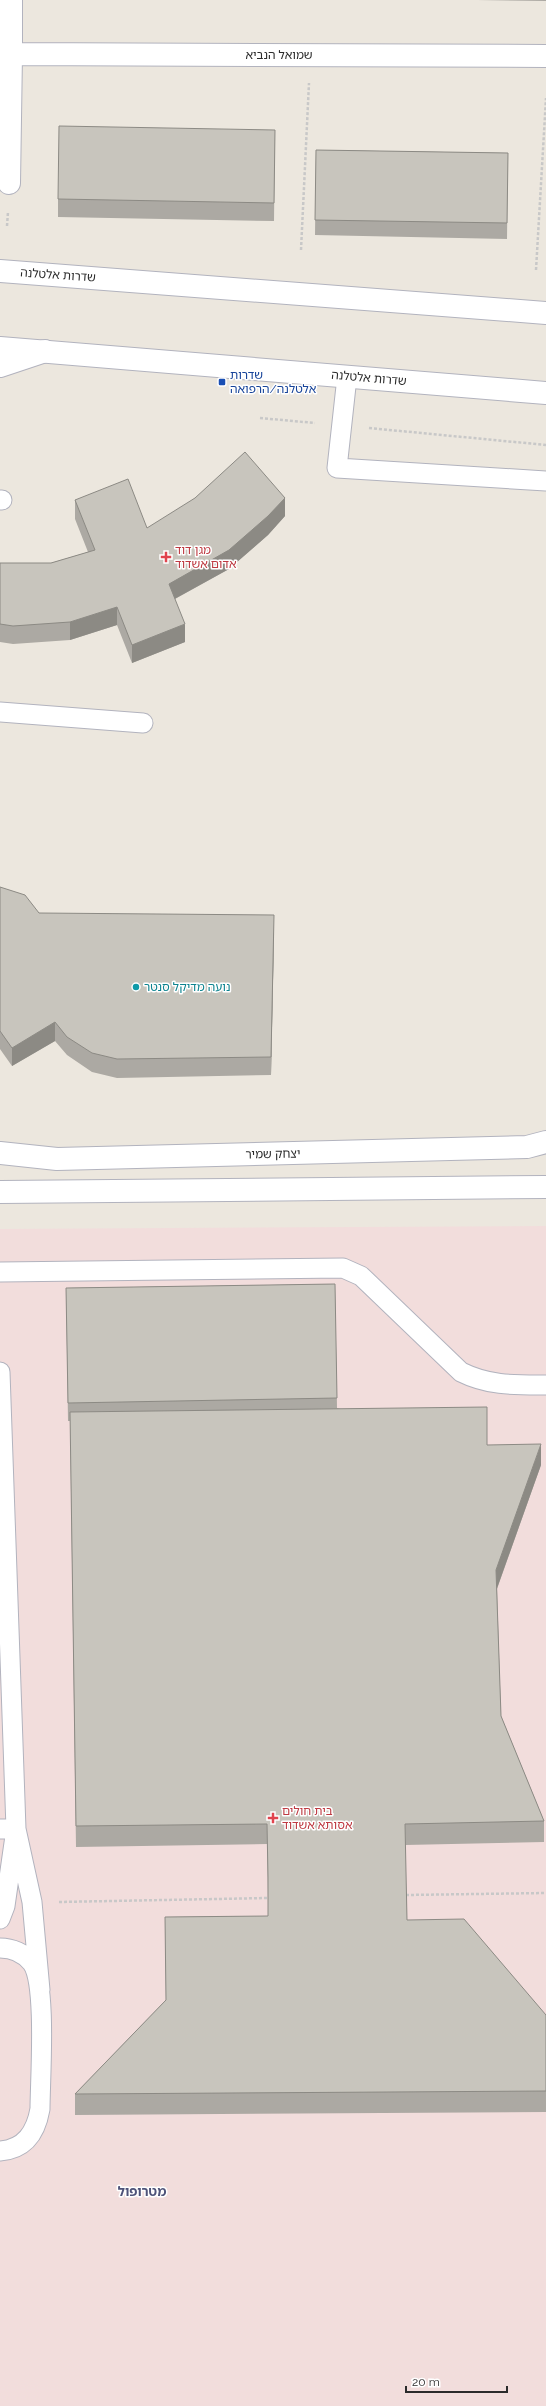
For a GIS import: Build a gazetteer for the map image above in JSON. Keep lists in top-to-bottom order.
{
  "streets": {
    "street": ["שמואל הנביא", "שדרות אלטלנה", "יצחק שמיר"]
  },
  "districts": ["מטרופול"],
  "places": {
    "transit": ["שדרות אלטלנה/הרפואה"],
    "health": ["מגן דוד אדום אשדוד", "בית חולים אסותא אשדוד"],
    "other": ["נועה מדיקל סנטר"]
  },
  "scale_bar": "20 m"
}
